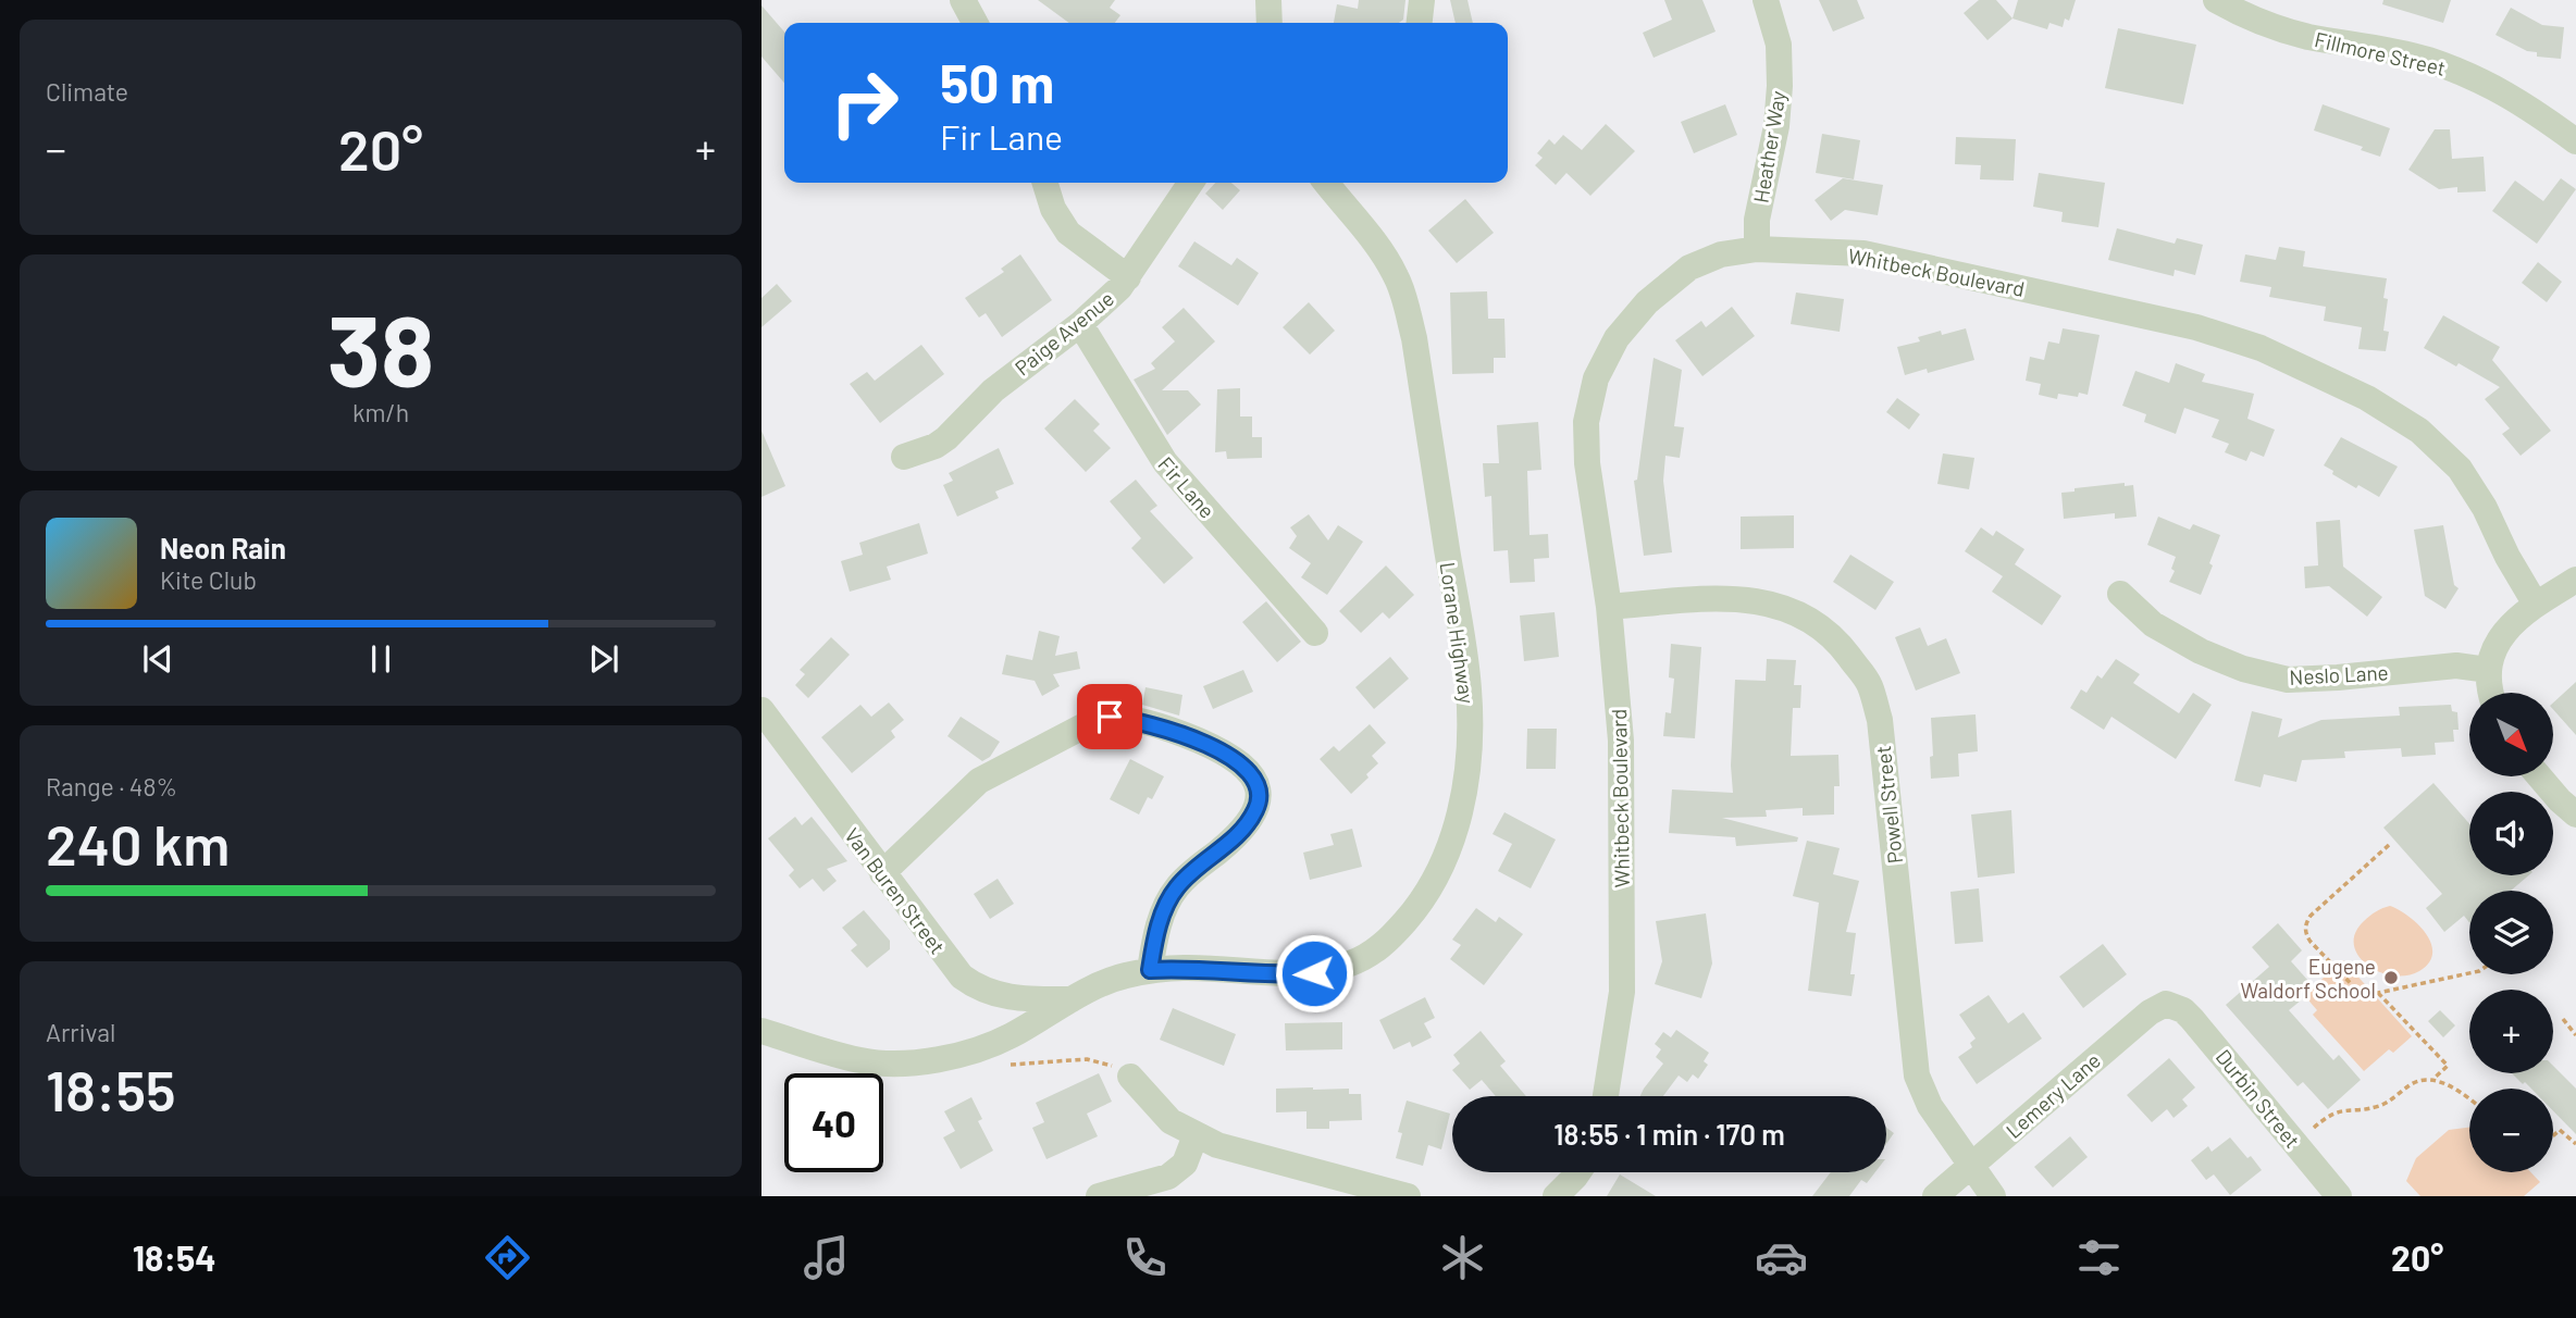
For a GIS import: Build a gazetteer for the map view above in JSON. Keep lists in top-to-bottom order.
{
  "streets": {
    "street": [
      "Fillmore Street",
      "Heather Way",
      "Whitbeck Boulevard",
      "Paige Avenue",
      "Fir Lane",
      "Lorane Highway",
      "Neslo Lane",
      "Powell Street",
      "Van Buren Street",
      "Lemery Lane",
      "Durbin Street"
    ]
  },
  "crossings": [
    ["Heather Way", "Whitbeck Boulevard"],
    ["Whitbeck Boulevard", "Powell Street"],
    ["Paige Avenue", "Fir Lane"],
    ["Lorane Highway", "Van Buren Street"],
    ["Powell Street", "Lemery Lane"],
    ["Lemery Lane", "Durbin Street"]
  ],
  "places": ["Eugene Waldorf School"],
  "north": "bottom right",
  "page": {
    "tile": [
      "Climate",
      ["38", "km/h"],
      ["Range · 48%", "240 km"],
      ["Arrival", "18:55"]
    ],
    "turn": ["50 m", "Fir Lane"],
    "heat": ["−", "20°", "+"],
    "song": ["Neon Rain", "Kite Club"],
    "map_buttons": ["+", "−"],
    "limit": "40",
    "trip": "18:55 · 1 min · 170 m",
    "tabs": ["18:54", "20°"]
  }
}
